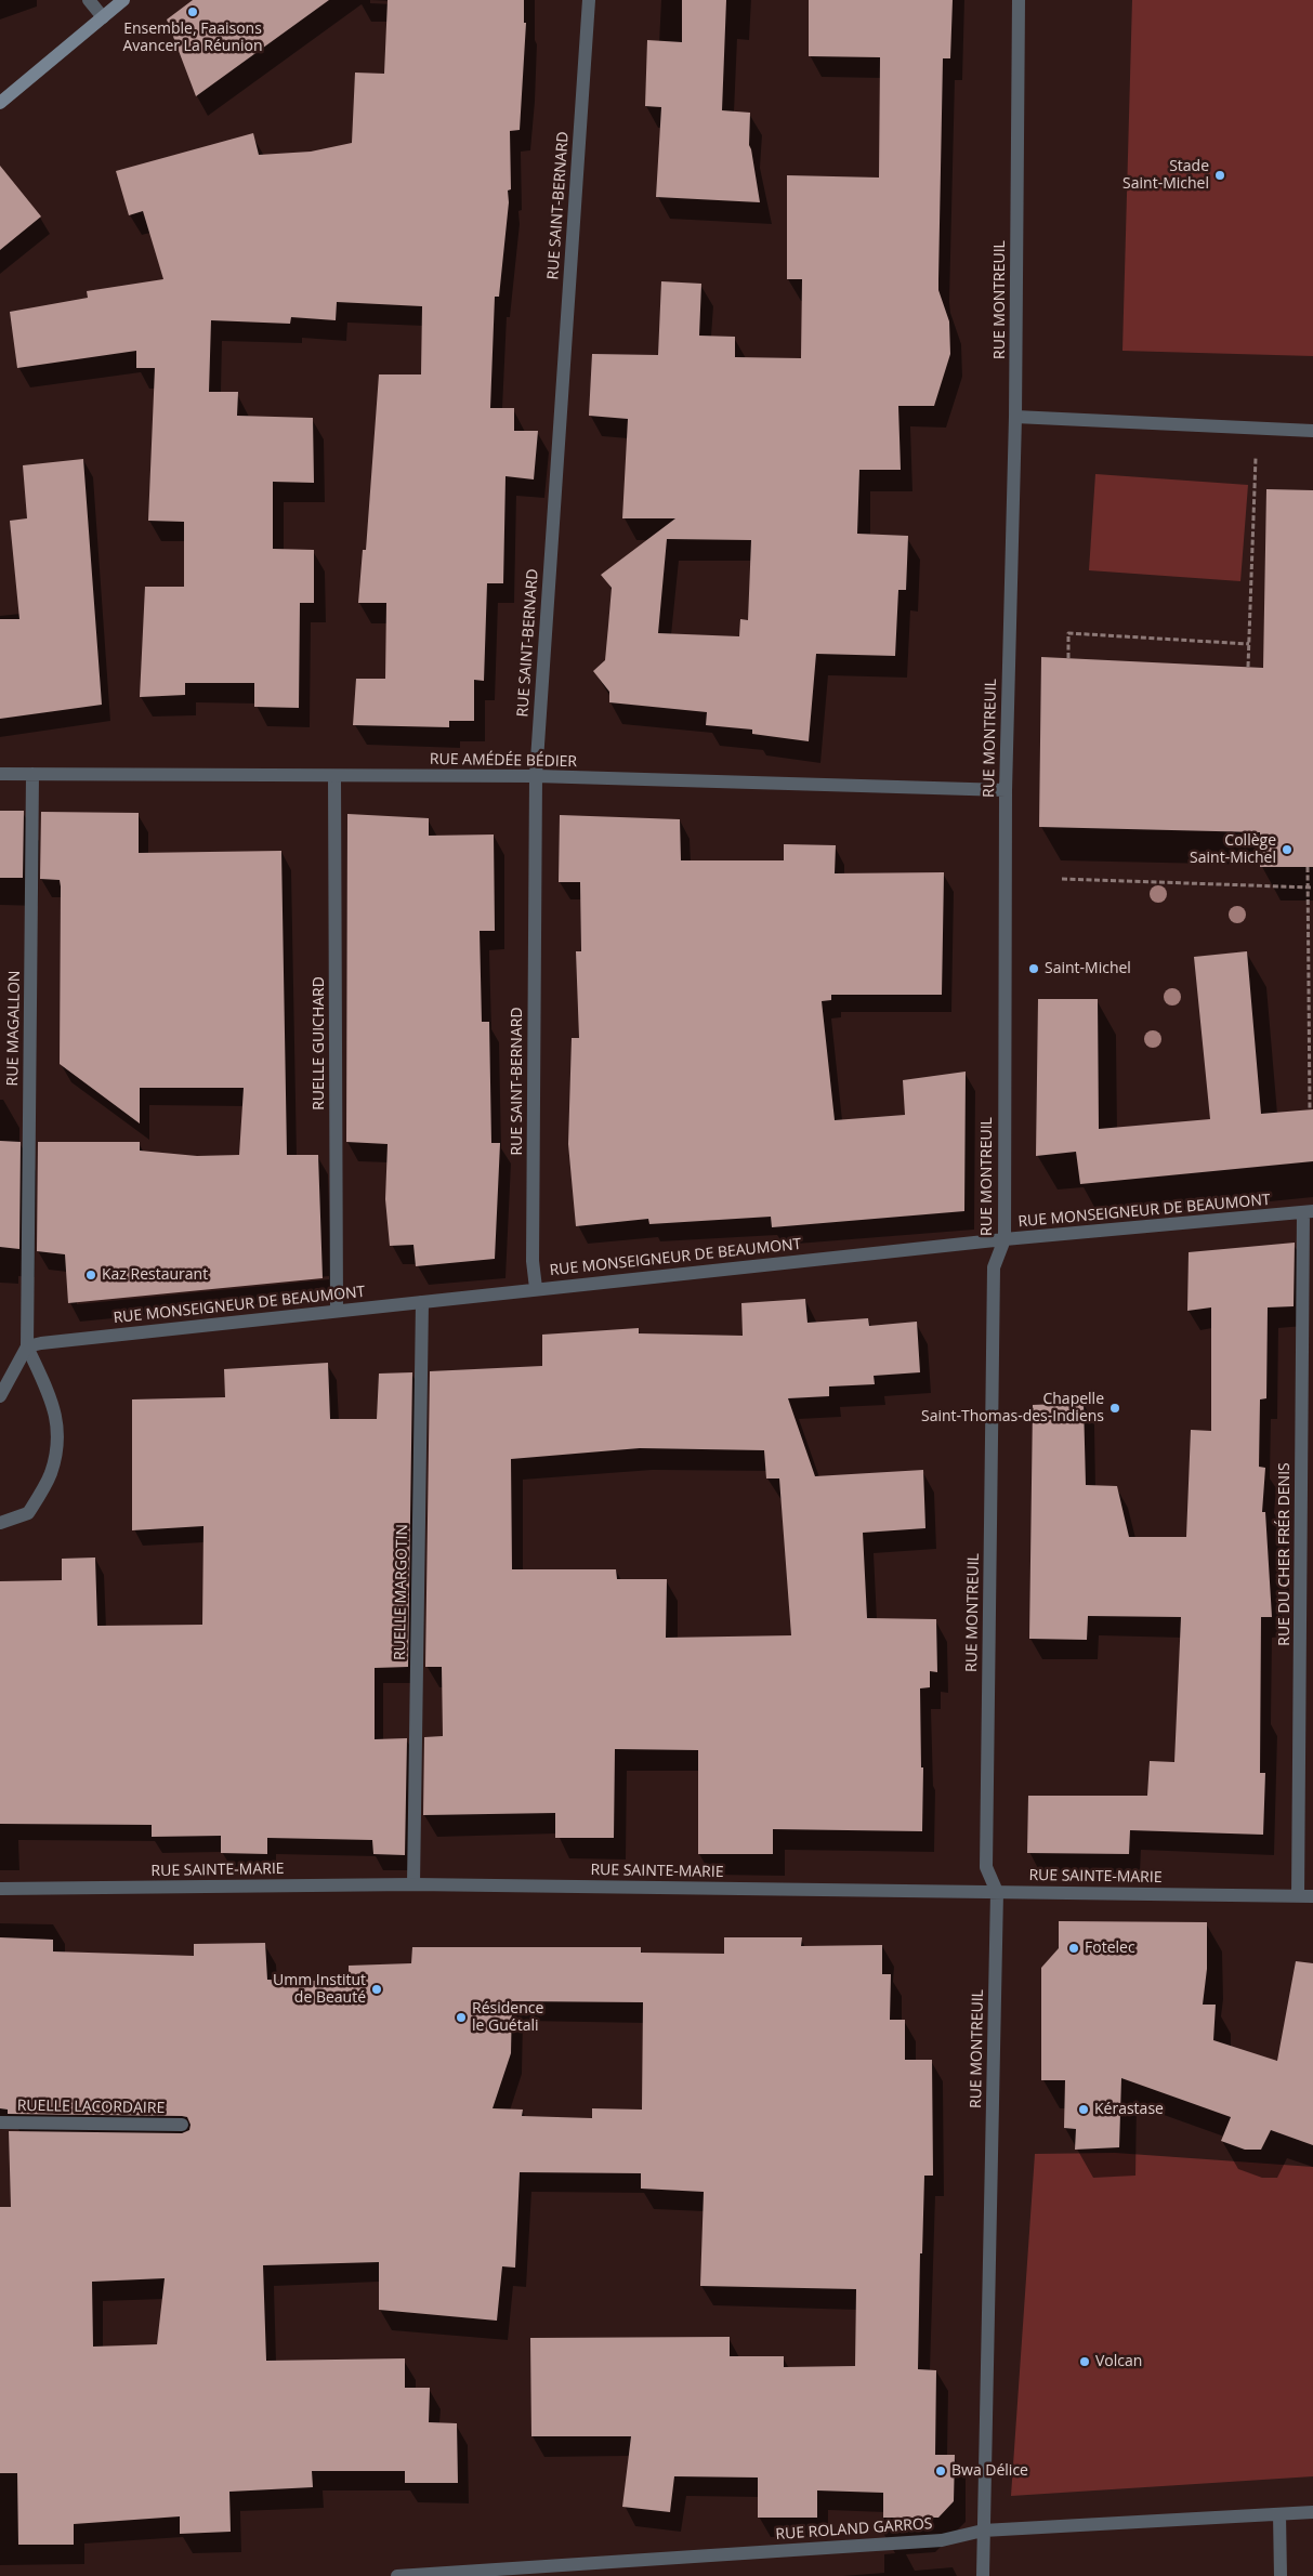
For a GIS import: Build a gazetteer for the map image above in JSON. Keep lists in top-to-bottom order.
{
  "streets": {
    "street": [
      "RUE SAINT-BERNARD",
      "RUE MONTREUIL",
      "RUE AMÉDÉE BÉDIER",
      "RUE MAGALLON",
      "RUELLE GUICHARD",
      "RUE MONSEIGNEUR DE BEAUMONT",
      "RUE DU CHER FRÉR DENIS",
      "RUELLE MARGOTIN",
      "RUE SAINTE-MARIE",
      "RUELLE LACORDAIRE",
      "RUE ROLAND GARROS"
    ]
  },
  "crossings": [
    ["RUE SAINT-BERNARD", "RUE AMÉDÉE BÉDIER"],
    ["RUE SAINT-BERNARD", "RUE MONSEIGNEUR DE BEAUMONT"],
    ["RUE MONTREUIL", "RUE AMÉDÉE BÉDIER"],
    ["RUE MONTREUIL", "RUE MONSEIGNEUR DE BEAUMONT"],
    ["RUE MONTREUIL", "RUE SAINTE-MARIE"],
    ["RUE MONTREUIL", "RUE ROLAND GARROS"],
    ["RUE AMÉDÉE BÉDIER", "RUE MAGALLON"],
    ["RUE AMÉDÉE BÉDIER", "RUELLE GUICHARD"],
    ["RUE MAGALLON", "RUE MONSEIGNEUR DE BEAUMONT"],
    ["RUELLE GUICHARD", "RUE MONSEIGNEUR DE BEAUMONT"],
    ["RUE MONSEIGNEUR DE BEAUMONT", "RUE DU CHER FRÉR DENIS"],
    ["RUE MONSEIGNEUR DE BEAUMONT", "RUELLE MARGOTIN"],
    ["RUE DU CHER FRÉR DENIS", "RUE SAINTE-MARIE"],
    ["RUELLE MARGOTIN", "RUE SAINTE-MARIE"]
  ],
  "places": [
    "Ensemble, Faaisons Avancer La Réunion",
    "Stade Saint-Michel",
    "Collège Saint-Michel",
    "Saint-Michel",
    "Kaz Restaurant",
    "Chapelle Saint-Thomas-des-Indiens",
    "Fotelec",
    "Umm Institut de Beauté",
    "Résidence le Guétali",
    "Kérastase",
    "Volcan",
    "Bwa Délice"
  ]
}
